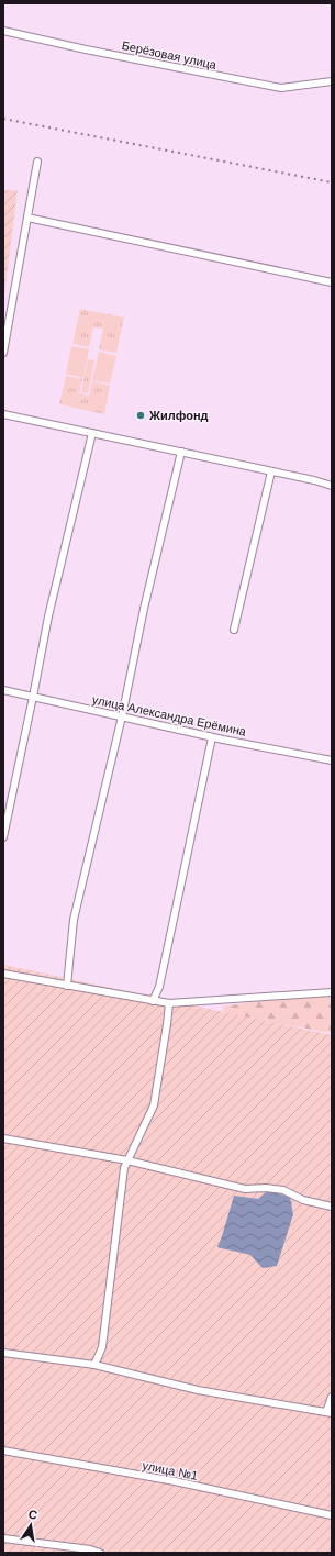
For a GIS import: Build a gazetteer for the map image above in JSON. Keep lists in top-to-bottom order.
{
  "streets": {
    "street": ["Берёзовая улица", "улица Александра Ерёмина", "улица №1"]
  },
  "places": ["Жилфонд"],
  "north": "top"
}
